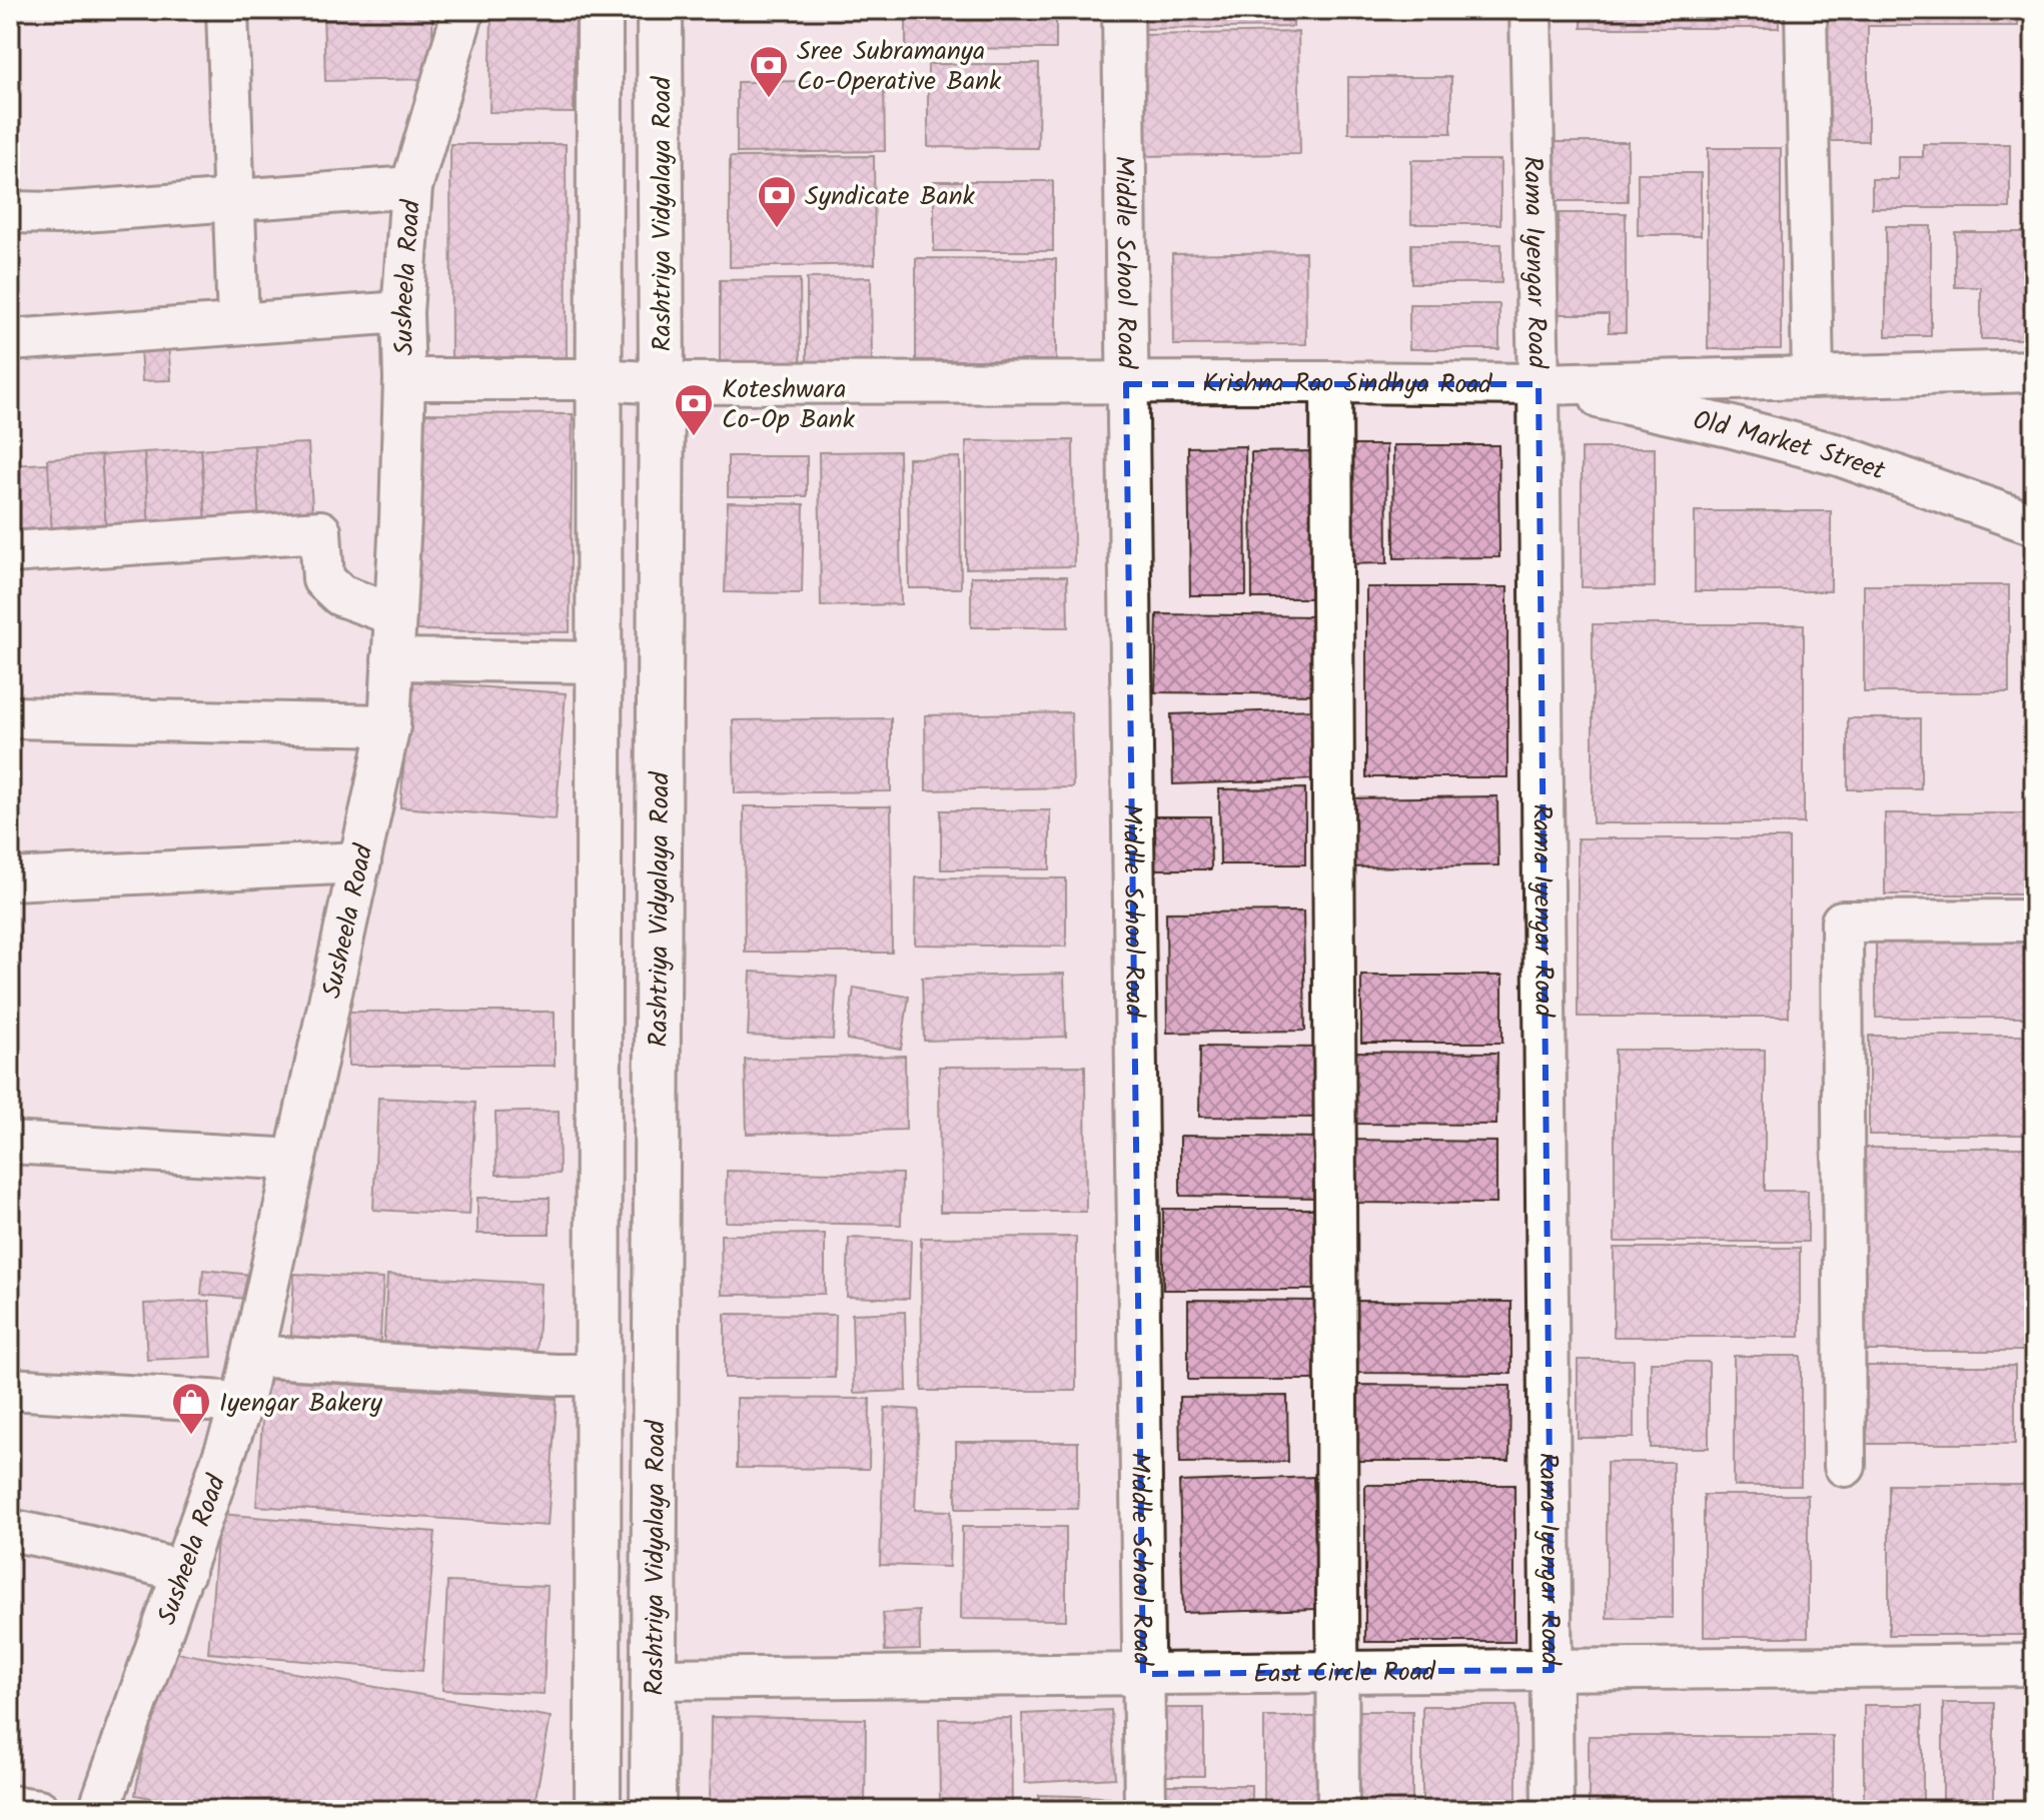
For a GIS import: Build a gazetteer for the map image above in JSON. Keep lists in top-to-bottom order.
{
  "streets": {
    "main road": ["Rashtriya Vidyalaya Road"],
    "street": [
      "Middle School Road",
      "Rama Iyengar Road",
      "Susheela Road",
      "Krishna Rao Sindhya Road",
      "Old Market Street",
      "East Circle Road"
    ]
  },
  "crossings": [
    ["Rashtriya Vidyalaya Road", "Krishna Rao Sindhya Road"],
    ["Rashtriya Vidyalaya Road", "East Circle Road"],
    ["Middle School Road", "Krishna Rao Sindhya Road"],
    ["Middle School Road", "East Circle Road"],
    ["Rama Iyengar Road", "Krishna Rao Sindhya Road"],
    ["Rama Iyengar Road", "Old Market Street"],
    ["Rama Iyengar Road", "East Circle Road"],
    ["Susheela Road", "Krishna Rao Sindhya Road"],
    ["Krishna Rao Sindhya Road", "Old Market Street"]
  ],
  "places": {
    "bank": ["Sree Subramanya Co-Operative Bank", "Syndicate Bank", "Koteshwara Co-Op Bank"],
    "shop": ["Iyengar Bakery"]
  }
}
